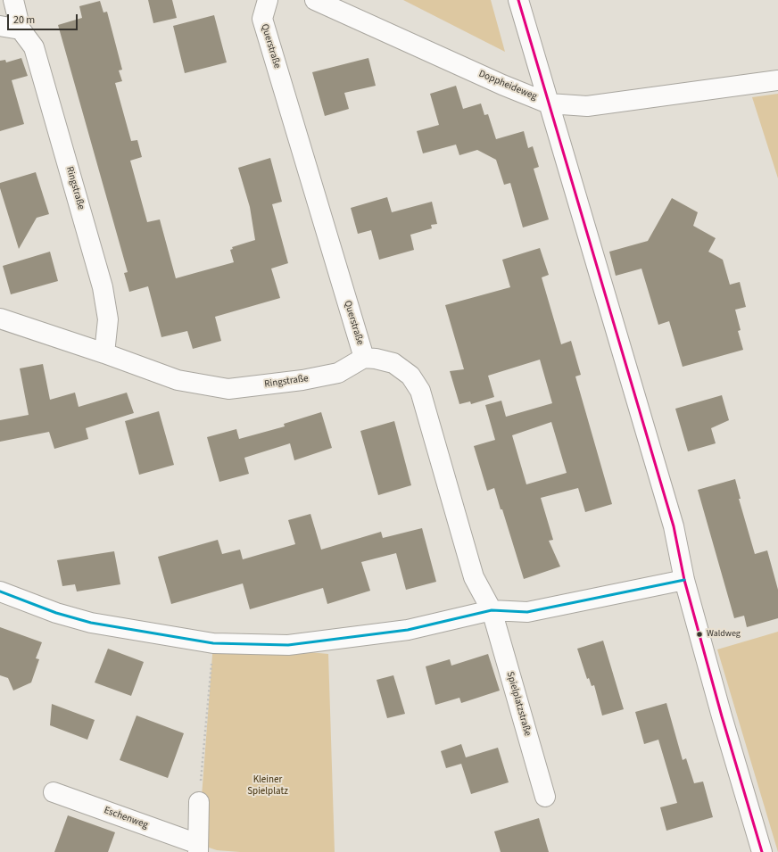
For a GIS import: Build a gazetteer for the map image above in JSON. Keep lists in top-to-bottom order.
{
  "streets": {
    "street": [
      "Querstraße",
      "Doppheideweg",
      "Ringstraße",
      "Spielplatzstraße",
      "Eschenweg"
    ]
  },
  "crossings": [
    ["Querstraße", "Ringstraße"],
    ["Querstraße", "Spielplatzstraße"]
  ],
  "parks": ["Kleiner Spielplatz"],
  "places": ["Waldweg"],
  "scale_bar": "20 m"
}
